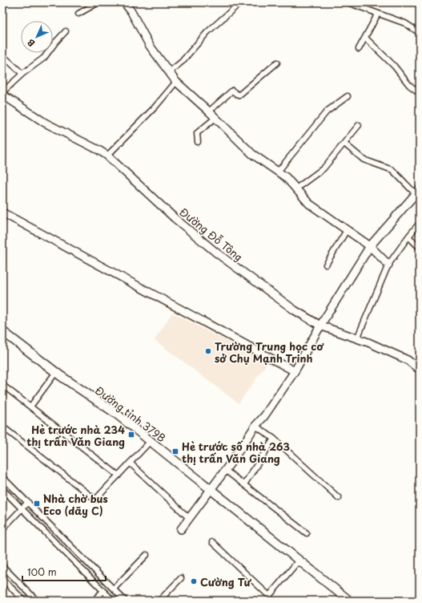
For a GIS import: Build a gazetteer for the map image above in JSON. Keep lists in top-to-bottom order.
{
  "streets": {
    "main road": ["Đường tỉnh 379B"],
    "street": ["Đường Đỗ Tông"]
  },
  "places": {
    "other": ["Trường Trung học cơ sở Chụ Mạnh Trinh", "Cường Tư"],
    "transit": ["Hè trước nhà 234 thị trấn Văn Giang", "Hè trước số nhà 263 thị trấn Văn Giang", "Nhà chờ bus Eco (dãy C)"]
  },
  "scale_bar": "100 m",
  "north": "bottom left"
}
